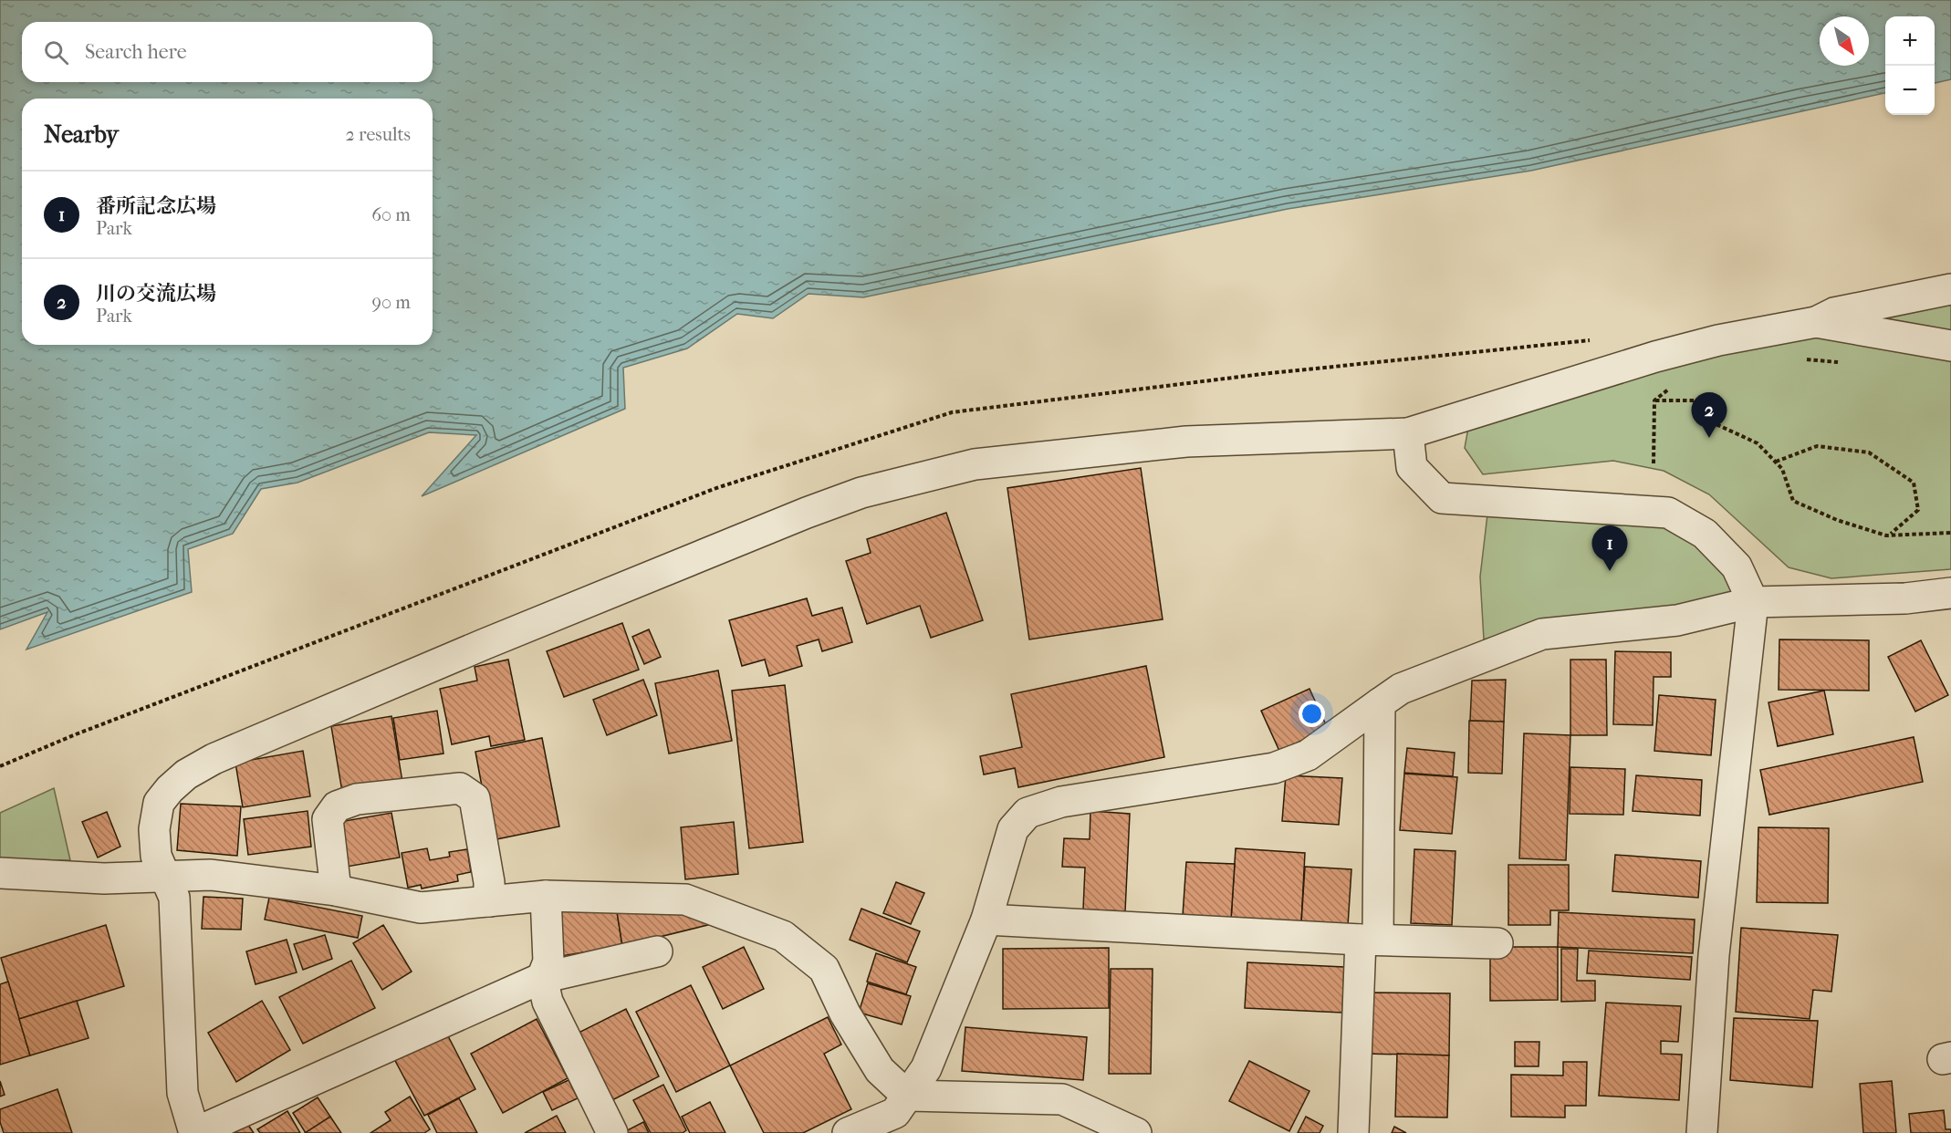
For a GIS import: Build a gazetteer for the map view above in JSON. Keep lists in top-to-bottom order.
{
  "north": "bottom right",
  "page": {
    "map_buttons": ["+", "−"],
    "search": "Search here",
    "heading": ["Nearby", "2 results"],
    "list": [
      {
        "mark": "1",
        "name": "番所記念広場",
        "note": "Park",
        "value": "60 m"
      },
      {
        "mark": "2",
        "name": "川の交流広場",
        "note": "Park",
        "value": "90 m"
      }
    ],
    "pins": ["2", "1"]
  }
}
